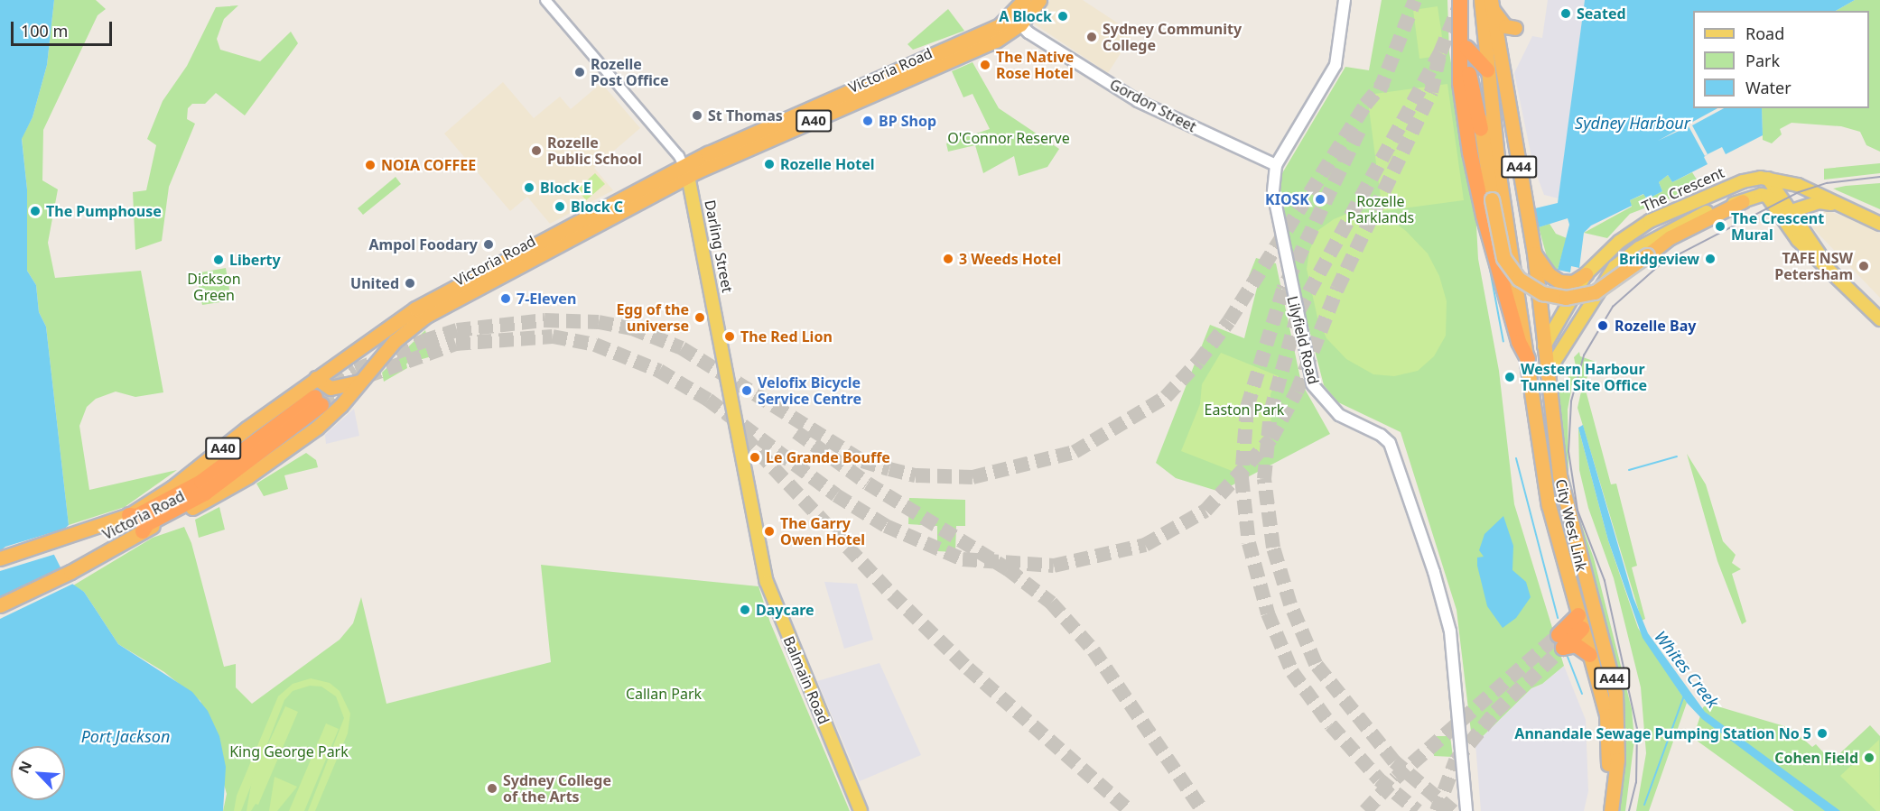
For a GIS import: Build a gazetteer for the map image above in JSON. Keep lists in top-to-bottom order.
{
  "streets": {
    "highway": [
      "Victoria Road",
      "A40",
      "A44",
      "City West Link"
    ],
    "main road": [
      "Gordon Street",
      "The Crescent",
      "Darling Street",
      "Lilyfield Road",
      "Balmain Road"
    ]
  },
  "crossings": [
    ["Victoria Road", "Gordon Street"],
    ["Victoria Road", "Darling Street"],
    ["Gordon Street", "Lilyfield Road"],
    ["A44", "City West Link"],
    ["The Crescent", "City West Link"],
    ["Darling Street", "Balmain Road"]
  ],
  "water": ["Sydney Harbour", "Whites Creek", "Port Jackson"],
  "parks": [
    "O'Connor Reserve",
    "Rozelle Parklands",
    "Dickson Green",
    "Easton Park",
    "Callan Park",
    "King George Park"
  ],
  "places": [
    "Seated",
    "A Block",
    "Sydney Community College",
    "The Native Rose Hotel",
    "Rozelle Post Office",
    "St Thomas",
    "BP Shop",
    "Rozelle Public School",
    "Rozelle Hotel",
    "NOIA COFFEE",
    "Block E",
    "KIOSK",
    "Block C",
    "The Pumphouse",
    "The Crescent Mural",
    "Ampol Foodary",
    "3 Weeds Hotel",
    "Bridgeview",
    "Liberty",
    "TAFE NSW Petersham",
    "United",
    "7-Eleven",
    "Egg of the universe",
    "Rozelle Bay",
    "The Red Lion",
    "Western Harbour Tunnel Site Office",
    "Velofix Bicycle Service Centre",
    "Le Grande Bouffe",
    "The Garry Owen Hotel",
    "Daycare",
    "Annandale Sewage Pumping Station No 5",
    "Cohen Field",
    "Sydney College of the Arts"
  ],
  "legend": ["Road", "Park", "Water"],
  "scale_bar": "100 m",
  "north": "top left"
}
